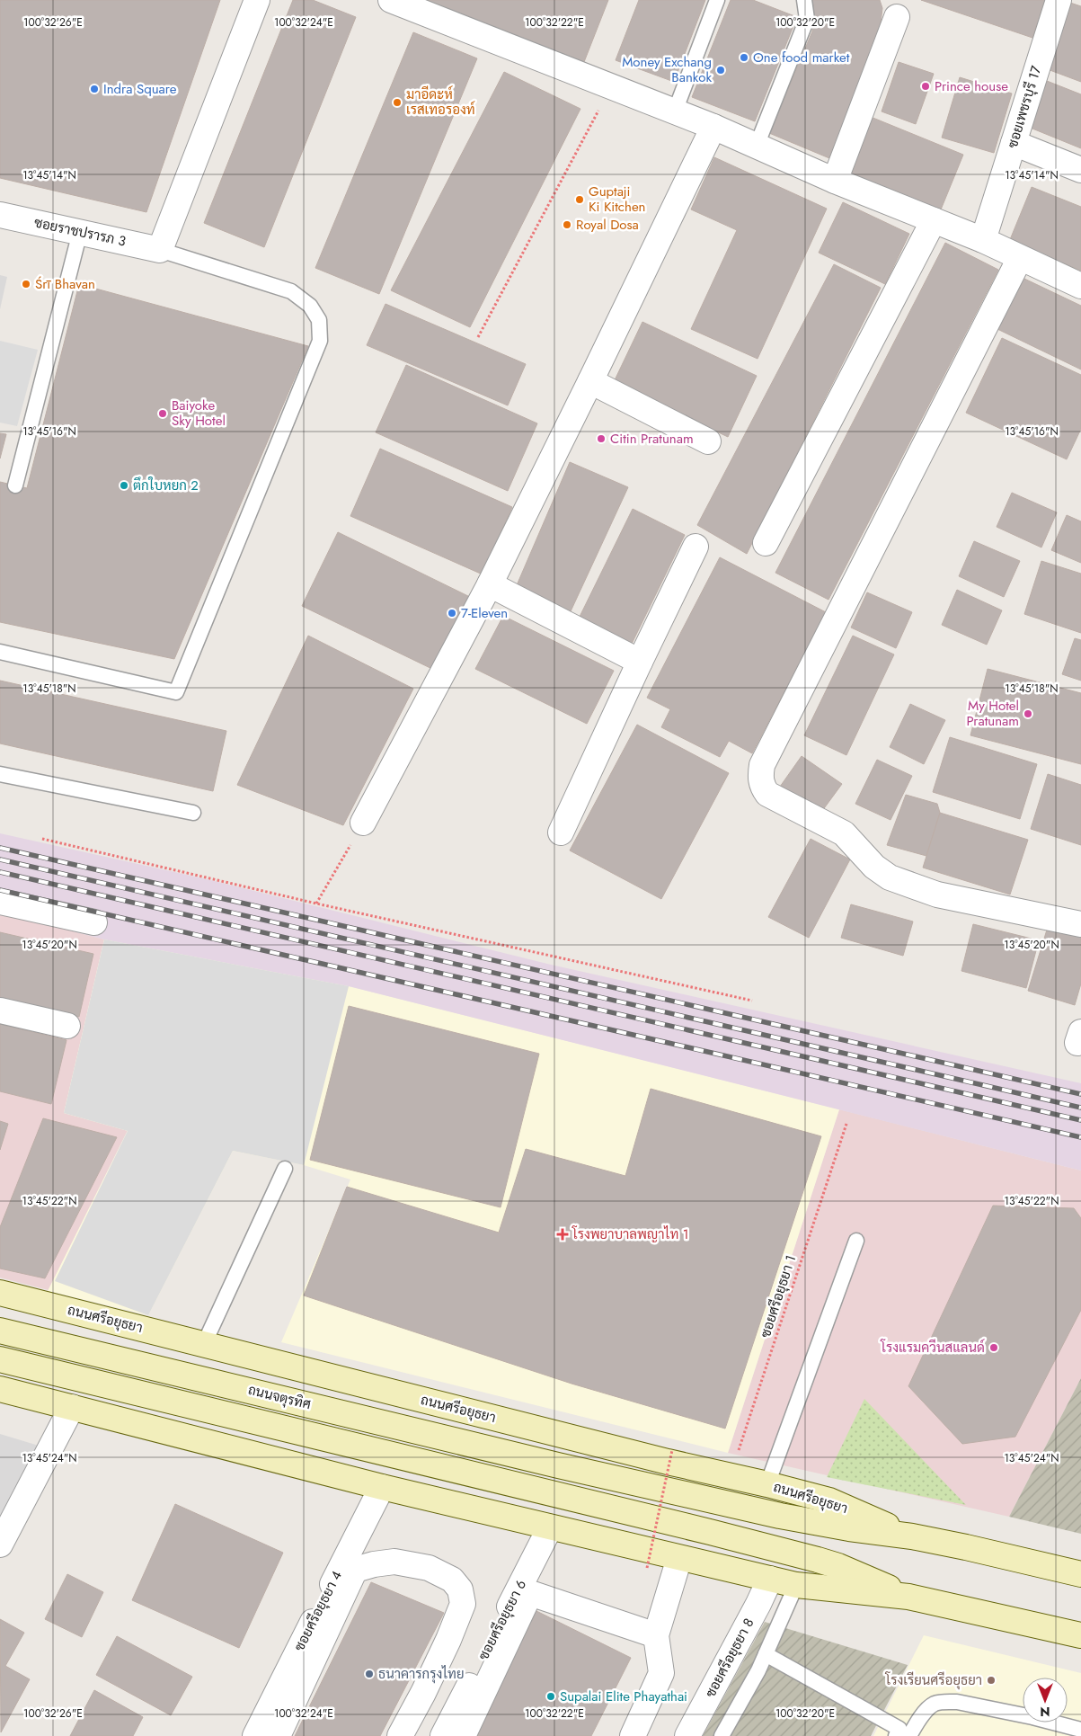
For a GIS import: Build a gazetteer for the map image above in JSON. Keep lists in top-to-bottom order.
{
  "streets": {
    "main road": ["ถนนศรีอยุธยา", "ถนนจตุรทิศ"],
    "street": [
      "ซอยเพชรบุรี 17",
      "ซอยราชปรารภ 3",
      "ซอยศรีอยุธยา 4",
      "ซอยศรีอยุธยา 6",
      "ซอยศรีอยุธยา 8"
    ],
    "path": ["ซอยศรีอยุธยา 1"]
  },
  "crossings": [
    ["ซอยศรีอยุธยา 1", "ถนนศรีอยุธยา"],
    ["ถนนศรีอยุธยา", "ถนนจตุรทิศ"]
  ],
  "places": {
    "other": [
      "One food market",
      "Money Exchang Bankok",
      "Prince house",
      "Indra Square",
      "มาอีดะห์ เรสเทอรองท์",
      "Guptaji Ki Kitchen",
      "Royal Dosa",
      "Śrī Bhavan",
      "Baiyoke Sky Hotel",
      "Citin Pratunam",
      "ตึกใบหยก 2",
      "7-Eleven",
      "My Hotel Pratunam",
      "โรงแรมควีนสแลนด์",
      "ธนาคารกรุงไทย",
      "โรงเรียนศรีอยุธยา",
      "Supalai Elite Phayathai"
    ],
    "health": ["โรงพยาบาลพญาไท 1"]
  },
  "north": "bottom",
  "coordinates": [
    "100°32'26\"E",
    "100°32'24\"E",
    "100°32'22\"E",
    "100°32'20\"E",
    "13°45'14\"N",
    "13°45'16\"N",
    "13°45'18\"N",
    "13°45'20\"N",
    "13°45'22\"N",
    "13°45'24\"N"
  ]
}
